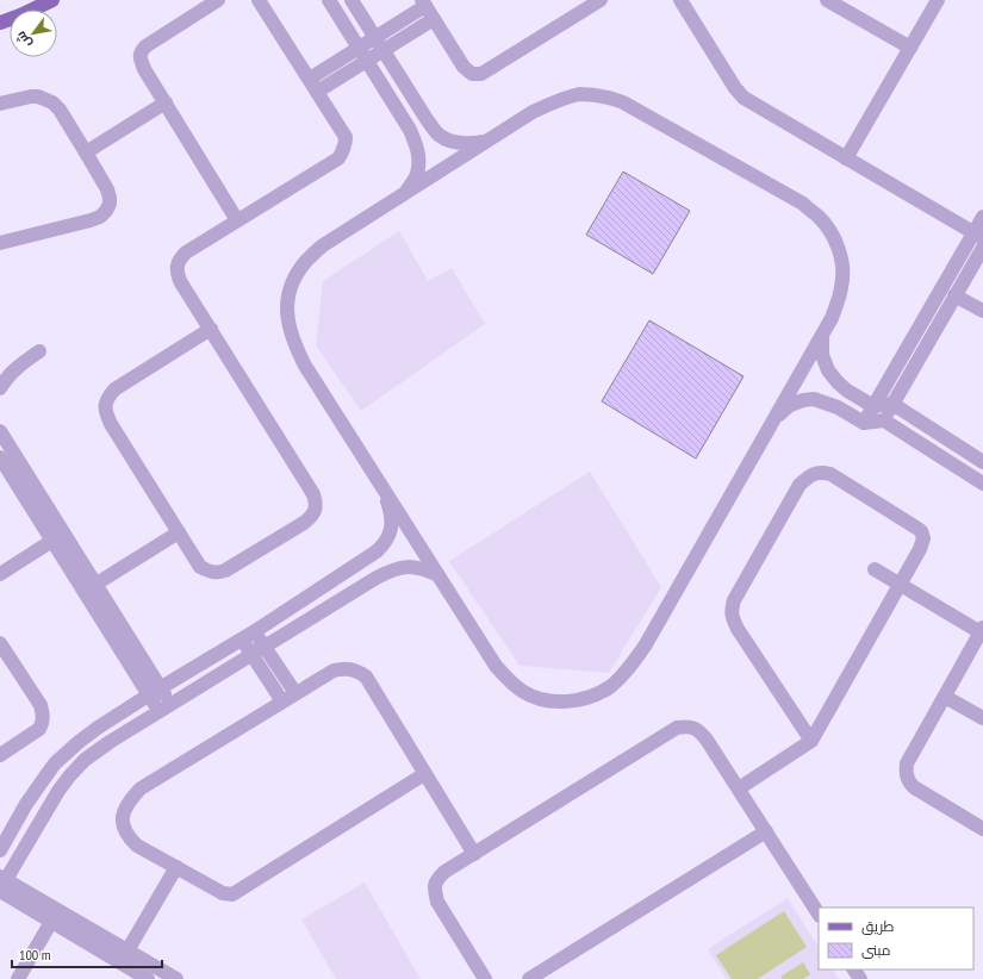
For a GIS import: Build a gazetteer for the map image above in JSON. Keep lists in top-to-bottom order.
{
  "legend": ["طريق", "مبنى"],
  "scale_bar": "100 m",
  "north": "bottom left"
}
